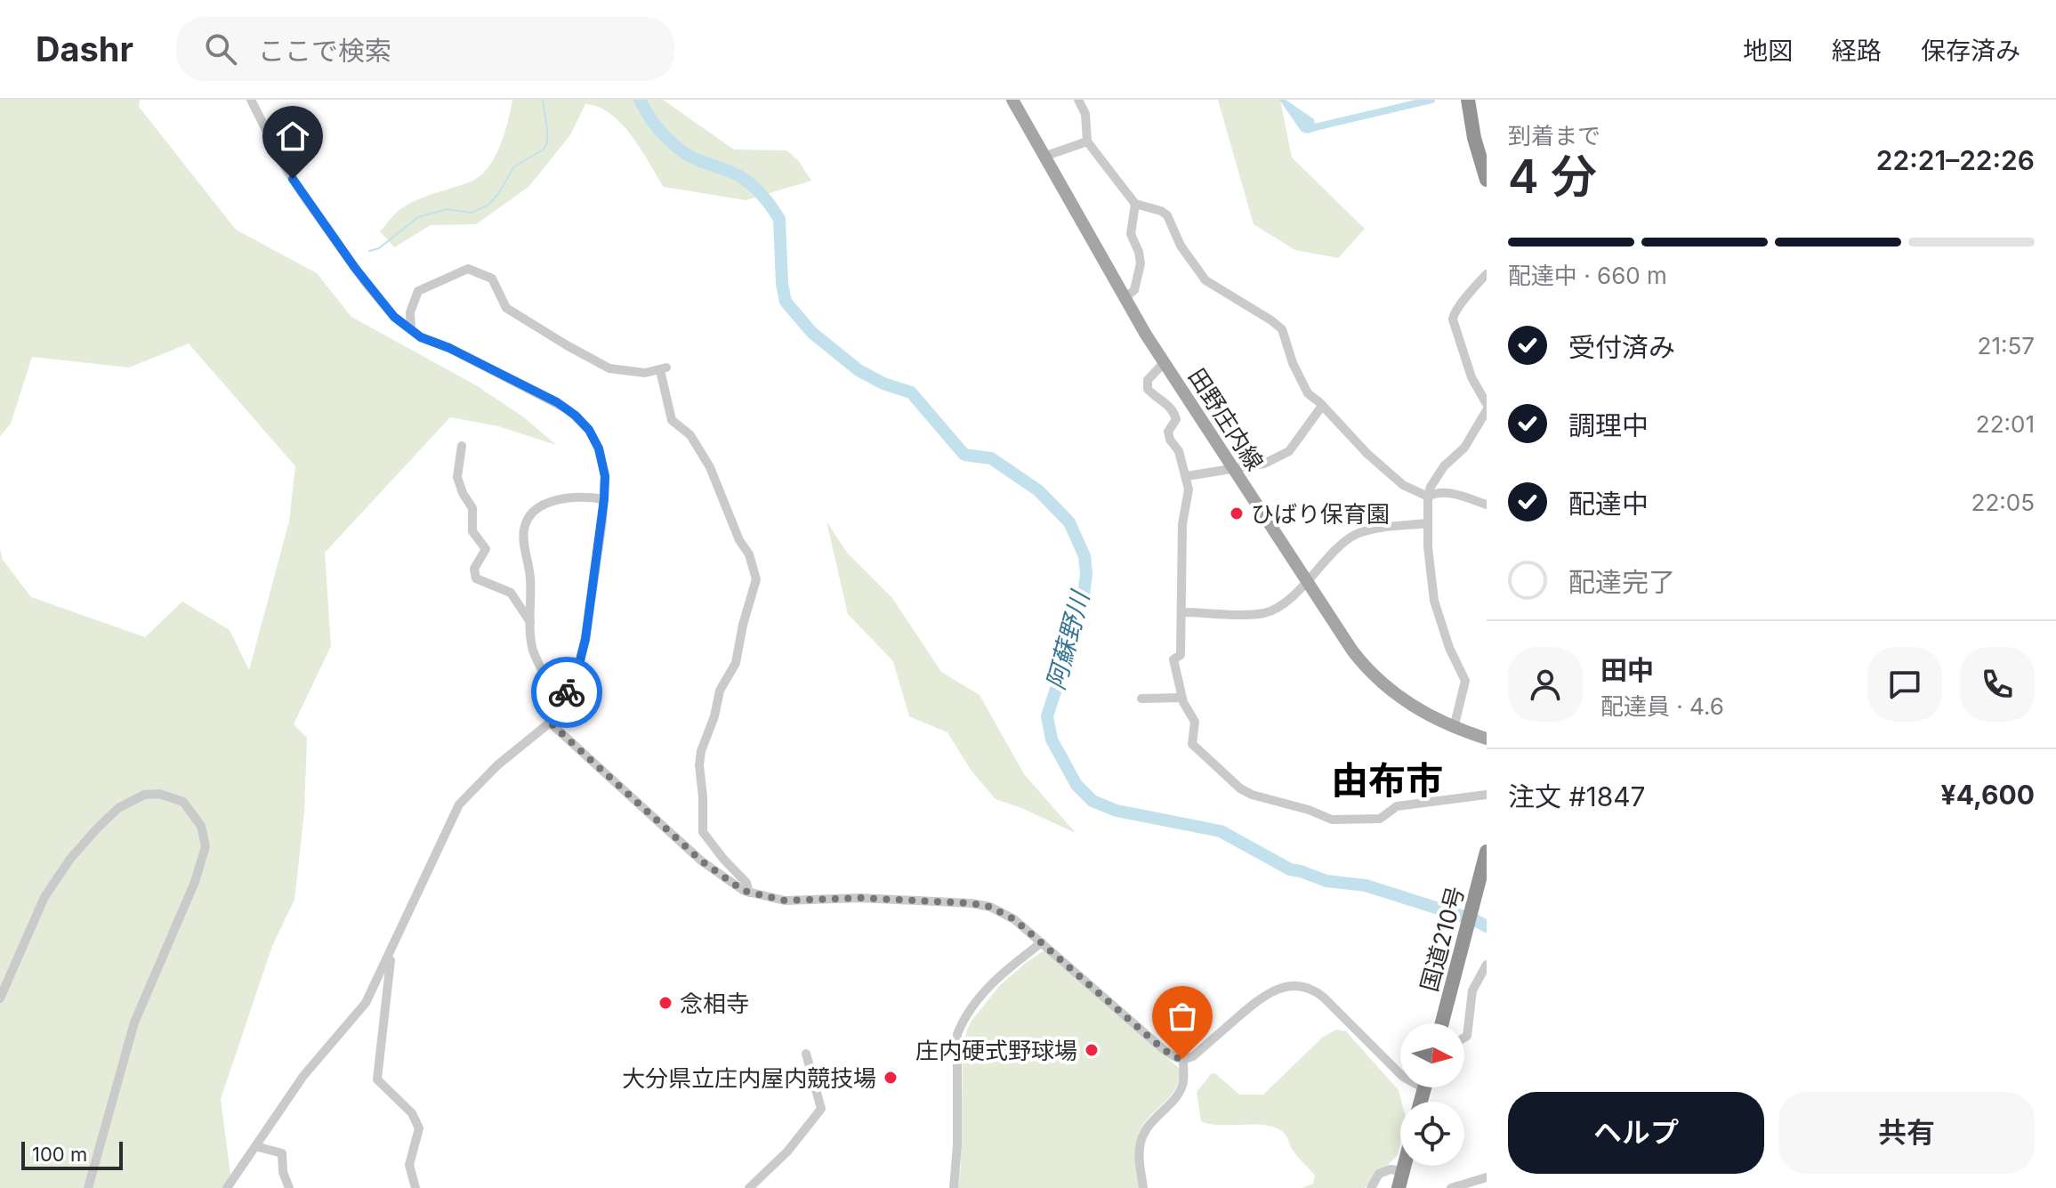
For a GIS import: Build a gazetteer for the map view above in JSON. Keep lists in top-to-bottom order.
{
  "streets": {
    "highway": ["国道210号"],
    "main road": ["田野庄内線"]
  },
  "districts": ["由布市"],
  "water": ["阿蘇野川"],
  "places": [
    "ひばり保育園",
    "念相寺",
    "庄内硬式野球場",
    "大分県立庄内屋内競技場"
  ],
  "scale_bar": "100 m",
  "north": "right",
  "page": {
    "header": "Dashr",
    "search": "ここで検索",
    "nav": ["地図", "経路", "保存済み"],
    "heading": ["4 分", "到着まで", "22:21–22:26"],
    "panel": [
      "田中",
      "配達員 · 4.6",
      "注文 #1847",
      "¥4,600"
    ],
    "bar": "配達中 · 660 m",
    "list": [
      ["受付済み", "21:57"],
      ["調理中", "22:01"],
      ["配達中", "22:05"],
      "配達完了"
    ],
    "buttons": ["ヘルプ", "共有"],
    "scale": "100 m"
  }
}
